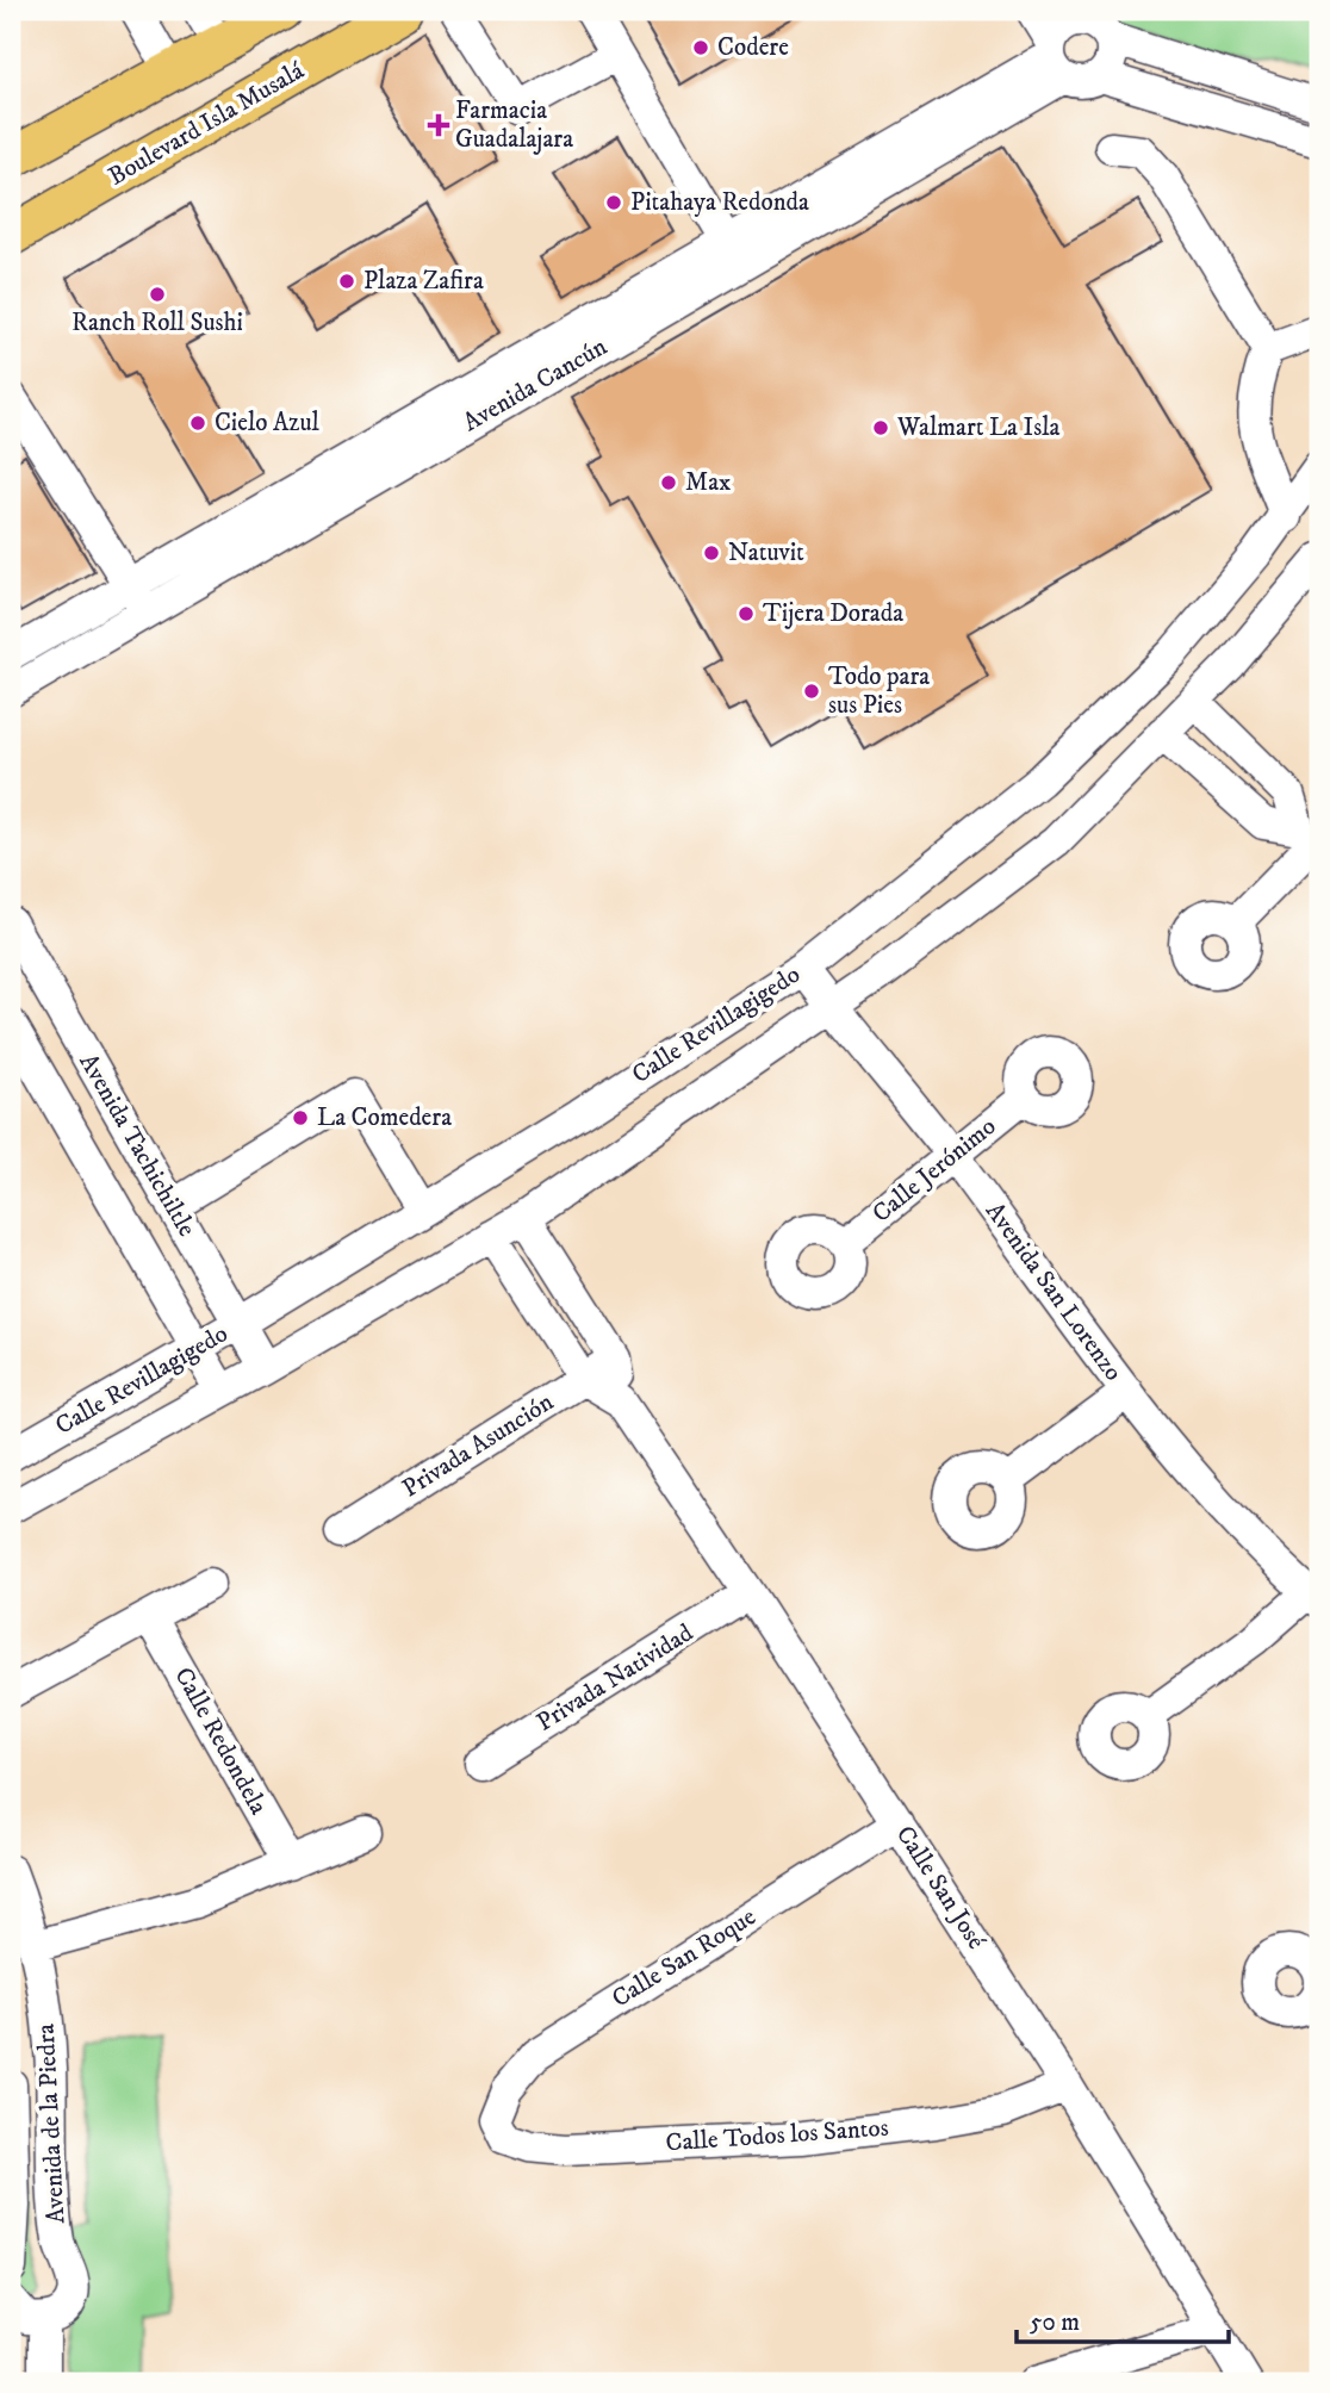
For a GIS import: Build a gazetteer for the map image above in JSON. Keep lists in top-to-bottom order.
{
  "streets": {
    "main road": ["Boulevard Isla Musalá"],
    "street": [
      "Avenida Cancún",
      "Calle Revillagigedo",
      "Avenida Tachichiltle",
      "Calle Jerónimo",
      "Avenida San Lorenzo",
      "Privada Asunción",
      "Privada Natividad",
      "Calle Redondela",
      "Calle San José",
      "Calle San Roque",
      "Avenida de la Piedra",
      "Calle Todos los Santos"
    ]
  },
  "crossings": [
    ["Calle Revillagigedo", "Avenida Tachichiltle"],
    ["Calle Revillagigedo", "Avenida San Lorenzo"],
    ["Calle Revillagigedo", "Calle San José"],
    ["Calle Jerónimo", "Avenida San Lorenzo"],
    ["Privada Asunción", "Calle San José"],
    ["Privada Natividad", "Calle San José"],
    ["Calle San José", "Calle San Roque"],
    ["Calle San José", "Calle Todos los Santos"],
    ["Calle San Roque", "Calle Todos los Santos"]
  ],
  "places": {
    "other": [
      "Codere",
      "Pitahaya Redonda",
      "Plaza Zafira",
      "Ranch Roll Sushi",
      "Cielo Azul",
      "Walmart La Isla",
      "Max",
      "Natuvit",
      "Tijera Dorada",
      "Todo para sus Pies",
      "La Comedera"
    ],
    "health": ["Farmacia Guadalajara"]
  },
  "scale_bar": "50 m"
}
